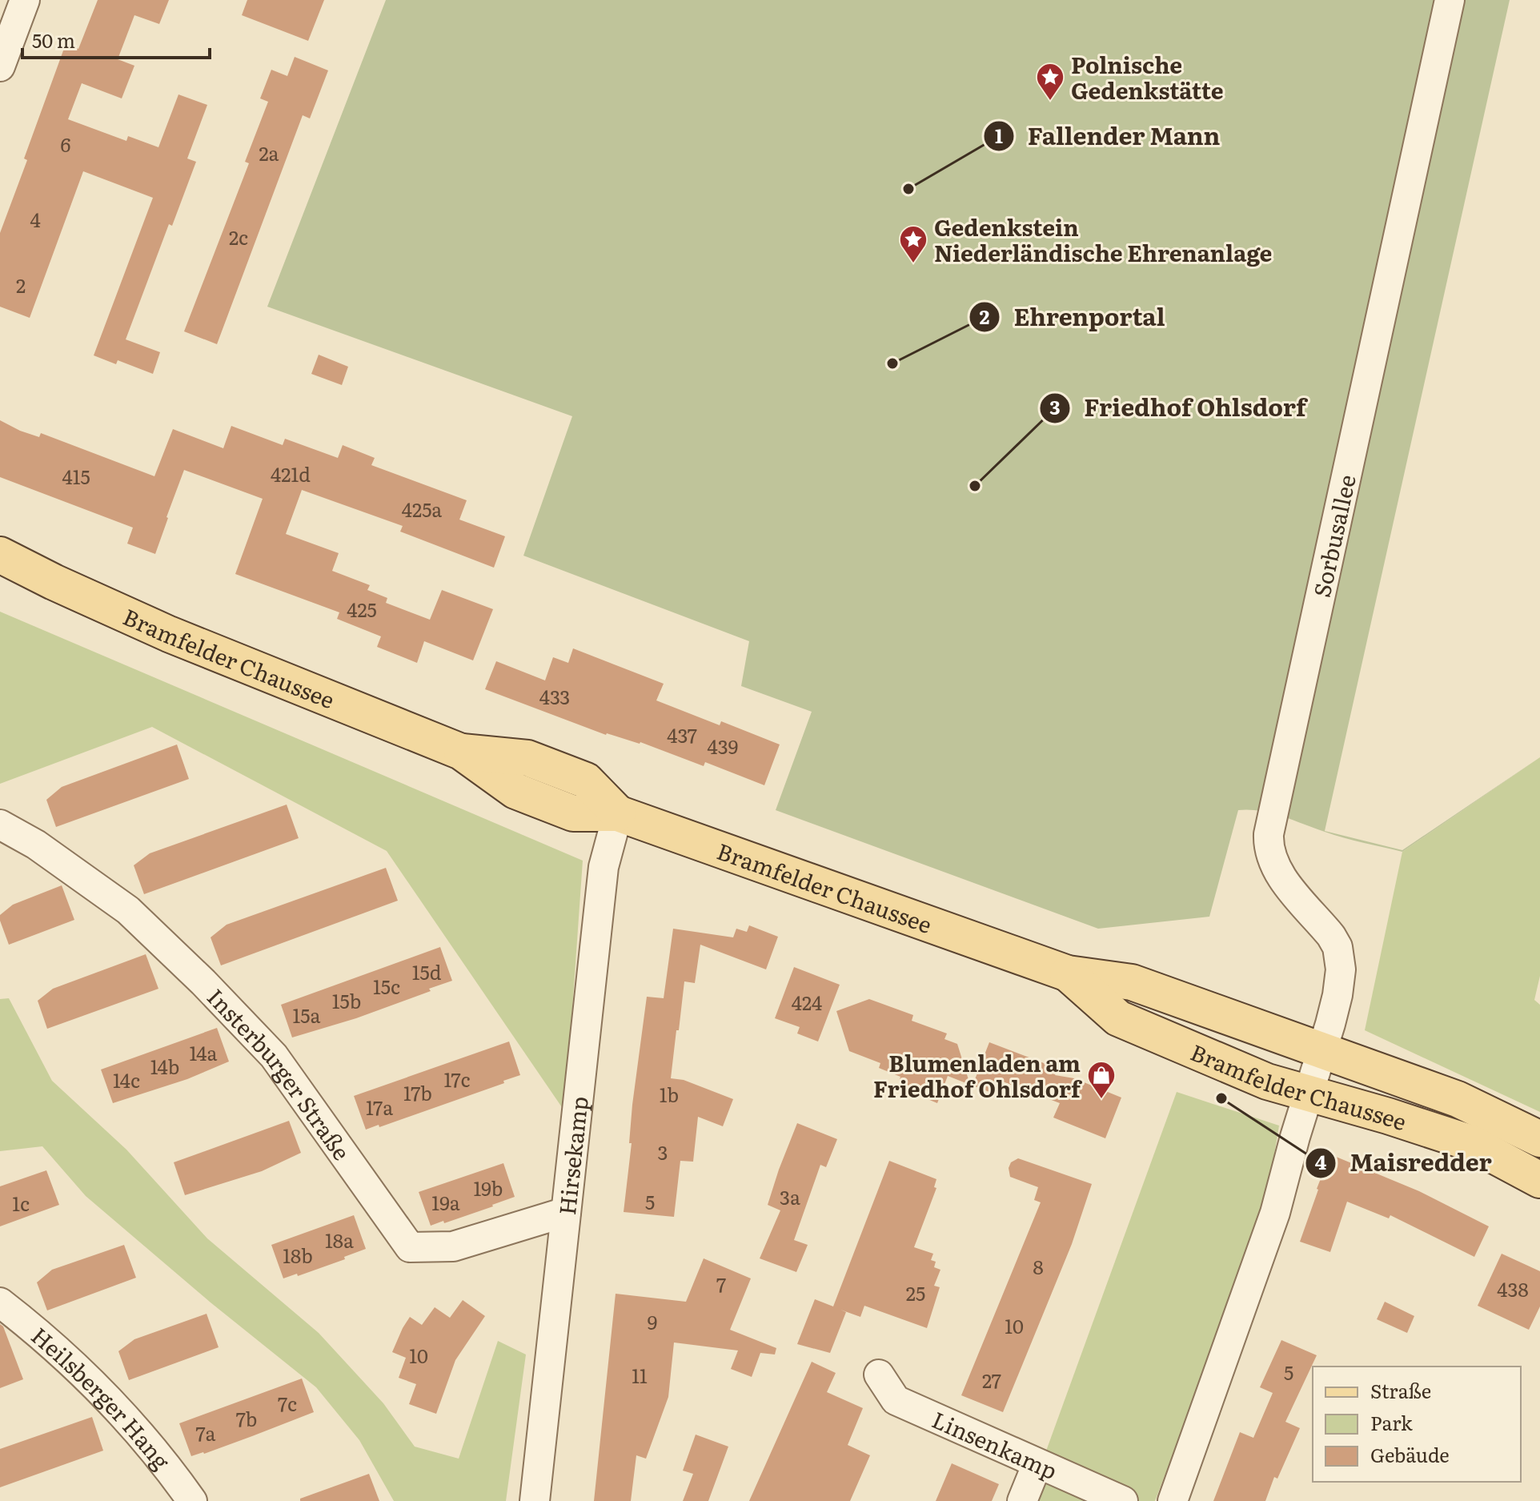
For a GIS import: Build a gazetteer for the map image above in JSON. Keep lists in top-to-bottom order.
{
  "streets": {
    "main road": ["Bramfelder Chaussee"],
    "street": [
      "Sorbusallee",
      "Insterburger Straße",
      "Hirsekamp",
      "Heilsberger Hang",
      "Linsenkamp"
    ]
  },
  "crossings": [
    ["Sorbusallee", "Bramfelder Chaussee"],
    ["Bramfelder Chaussee", "Hirsekamp"],
    ["Insterburger Straße", "Hirsekamp"]
  ],
  "places": {
    "place": ["Polnische Gedenkstätte", "Gedenkstein Niederländische Ehrenanlage"],
    "other": [
      "Fallender Mann",
      "Ehrenportal",
      "Friedhof Ohlsdorf",
      "Maisredder"
    ],
    "shop": ["Blumenladen am Friedhof Ohlsdorf"]
  },
  "house_numbers": [
    "6",
    "2a",
    "4",
    "2c",
    "2",
    "421d",
    "415",
    "425a",
    "425",
    "433",
    "437",
    "439",
    "15d",
    "15c",
    "15b",
    "424",
    "15a",
    "14a",
    "14b",
    "17c",
    "14c",
    "17b",
    "1b",
    "17a",
    "3",
    "19b",
    "3a",
    "5",
    "19a",
    "1c",
    "18a",
    "18b",
    "8",
    "7",
    "438",
    "25",
    "9",
    "10",
    "10",
    "5",
    "11",
    "27",
    "7c",
    "7b",
    "7a"
  ],
  "legend": ["Straße", "Park", "Gebäude"],
  "scale_bar": "50 m"
}
